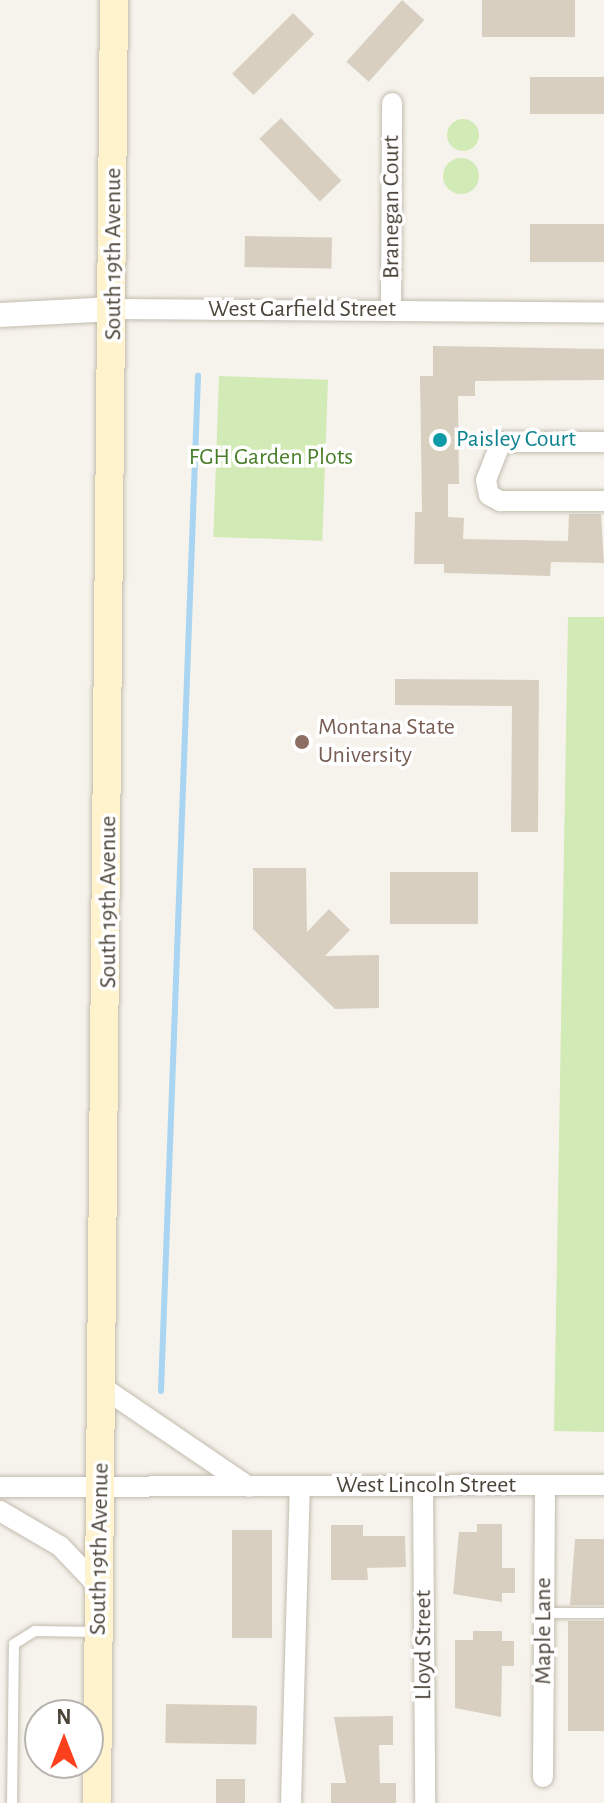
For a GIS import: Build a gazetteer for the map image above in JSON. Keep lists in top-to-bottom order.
{
  "streets": {
    "main road": ["South 19th Avenue"],
    "street": [
      "Branegan Court",
      "West Garfield Street",
      "West Lincoln Street",
      "Maple Lane",
      "Lloyd Street"
    ]
  },
  "crossings": [
    ["Branegan Court", "West Garfield Street"],
    ["South 19th Avenue", "West Garfield Street"],
    ["South 19th Avenue", "West Lincoln Street"],
    ["West Lincoln Street", "Maple Lane"],
    ["West Lincoln Street", "Lloyd Street"]
  ],
  "parks": ["FGH Garden Plots"],
  "places": ["Paisley Court", "Montana State University"],
  "north": "top"
}
